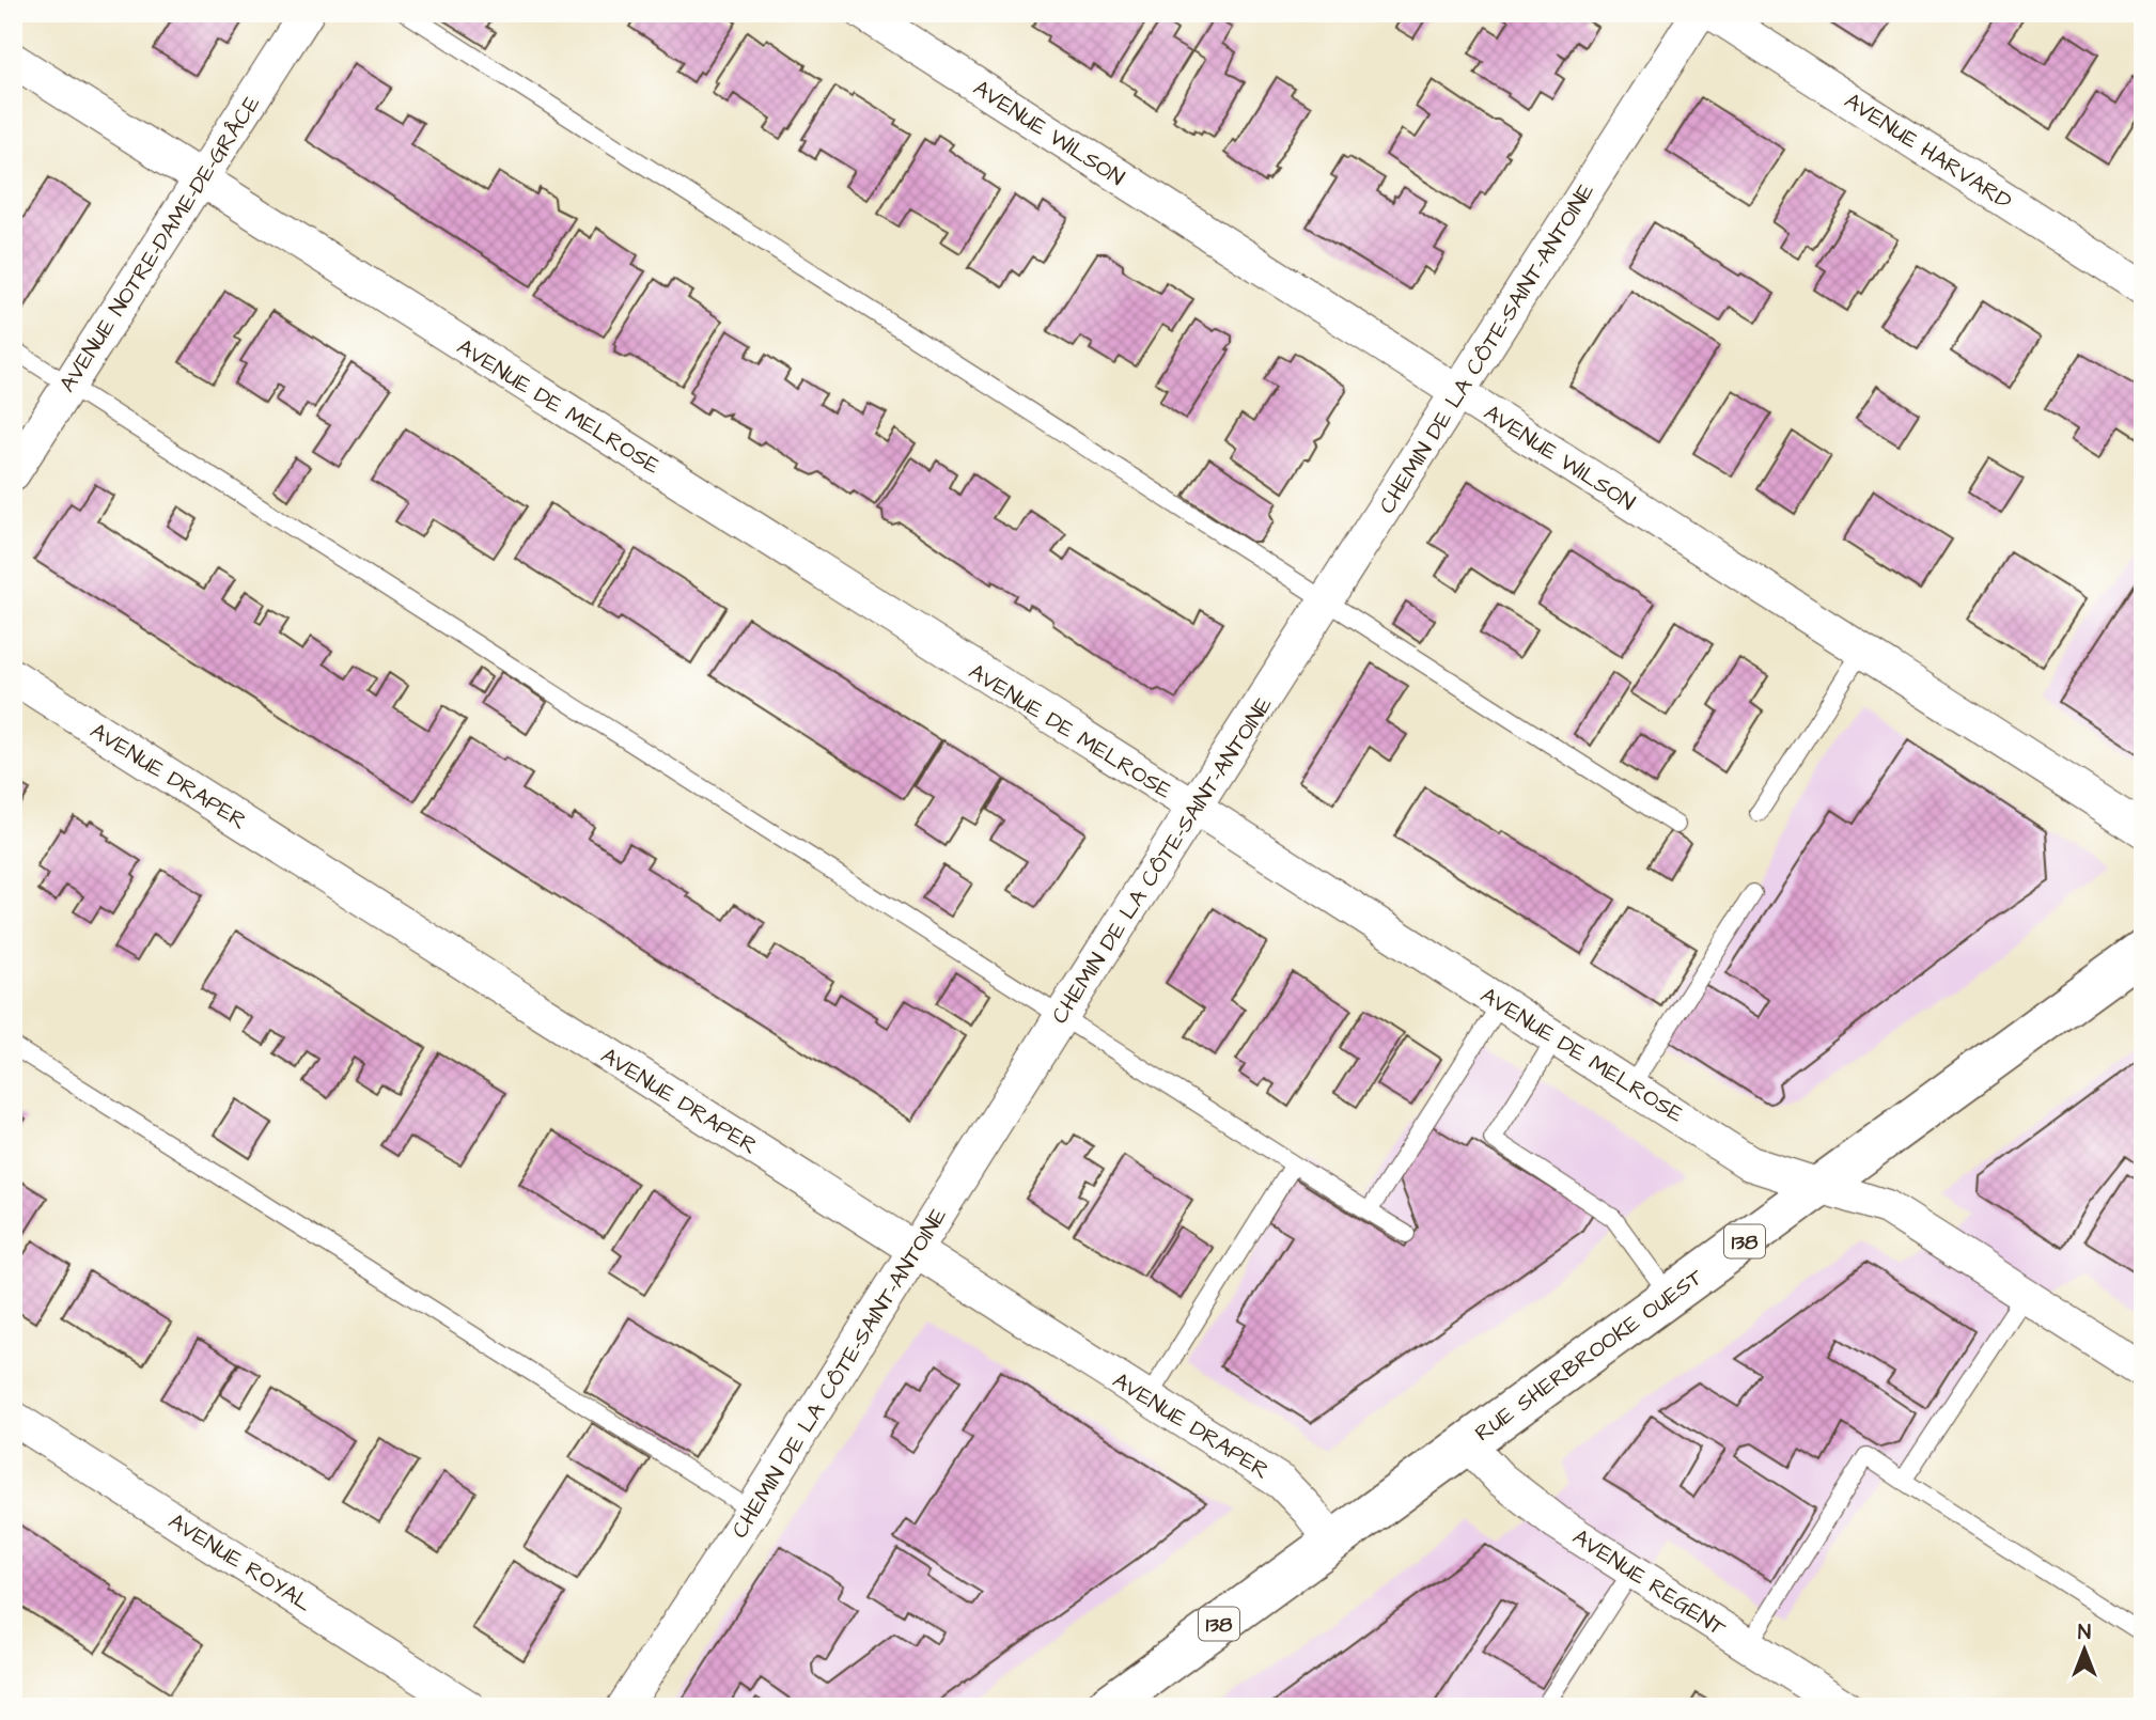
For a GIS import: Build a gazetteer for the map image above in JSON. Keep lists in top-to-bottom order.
{
  "streets": {
    "main road": ["138", "RUE SHERBROOKE OUEST"],
    "street": [
      "AVENUE WILSON",
      "AVENUE HARVARD",
      "AVENUE NOTRE-DAME-DE-GRÂCE",
      "CHEMIN DE LA CÔTE-SAINT-ANTOINE",
      "AVENUE DE MELROSE",
      "AVENUE DRAPER",
      "AVENUE ROYAL",
      "AVENUE REGENT"
    ]
  },
  "crossings": [
    ["AVENUE WILSON", "CHEMIN DE LA CÔTE-SAINT-ANTOINE"],
    ["AVENUE NOTRE-DAME-DE-GRÂCE", "AVENUE DE MELROSE"],
    ["CHEMIN DE LA CÔTE-SAINT-ANTOINE", "AVENUE DE MELROSE"],
    ["CHEMIN DE LA CÔTE-SAINT-ANTOINE", "AVENUE DRAPER"],
    ["AVENUE DE MELROSE", "RUE SHERBROOKE OUEST"],
    ["AVENUE DRAPER", "RUE SHERBROOKE OUEST"],
    ["RUE SHERBROOKE OUEST", "AVENUE REGENT"]
  ],
  "north": "top"
}
